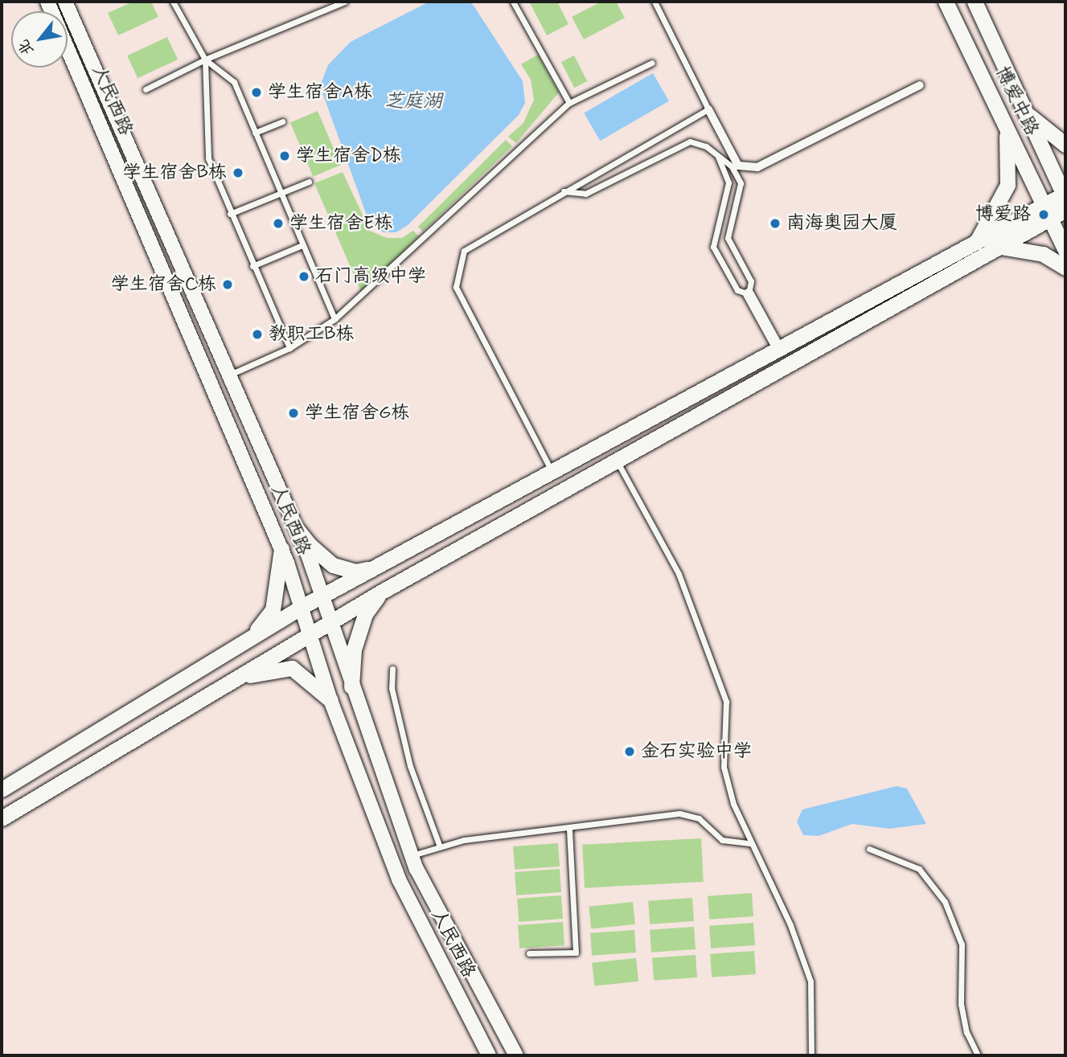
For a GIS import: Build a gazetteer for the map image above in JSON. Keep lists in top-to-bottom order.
{
  "streets": {
    "main road": ["博爱中路"],
    "street": ["人民西路"]
  },
  "water": ["芝庭湖"],
  "places": [
    "学生宿舍A栋",
    "学生宿舍D栋",
    "学生宿舍B栋",
    "博爱路",
    "学生宿舍E栋",
    "南海奥园大厦",
    "石门高级中学",
    "学生宿舍C栋",
    "教职工B栋",
    "学生宿舍G栋",
    "金石实验中学"
  ],
  "north": "bottom left"
}
